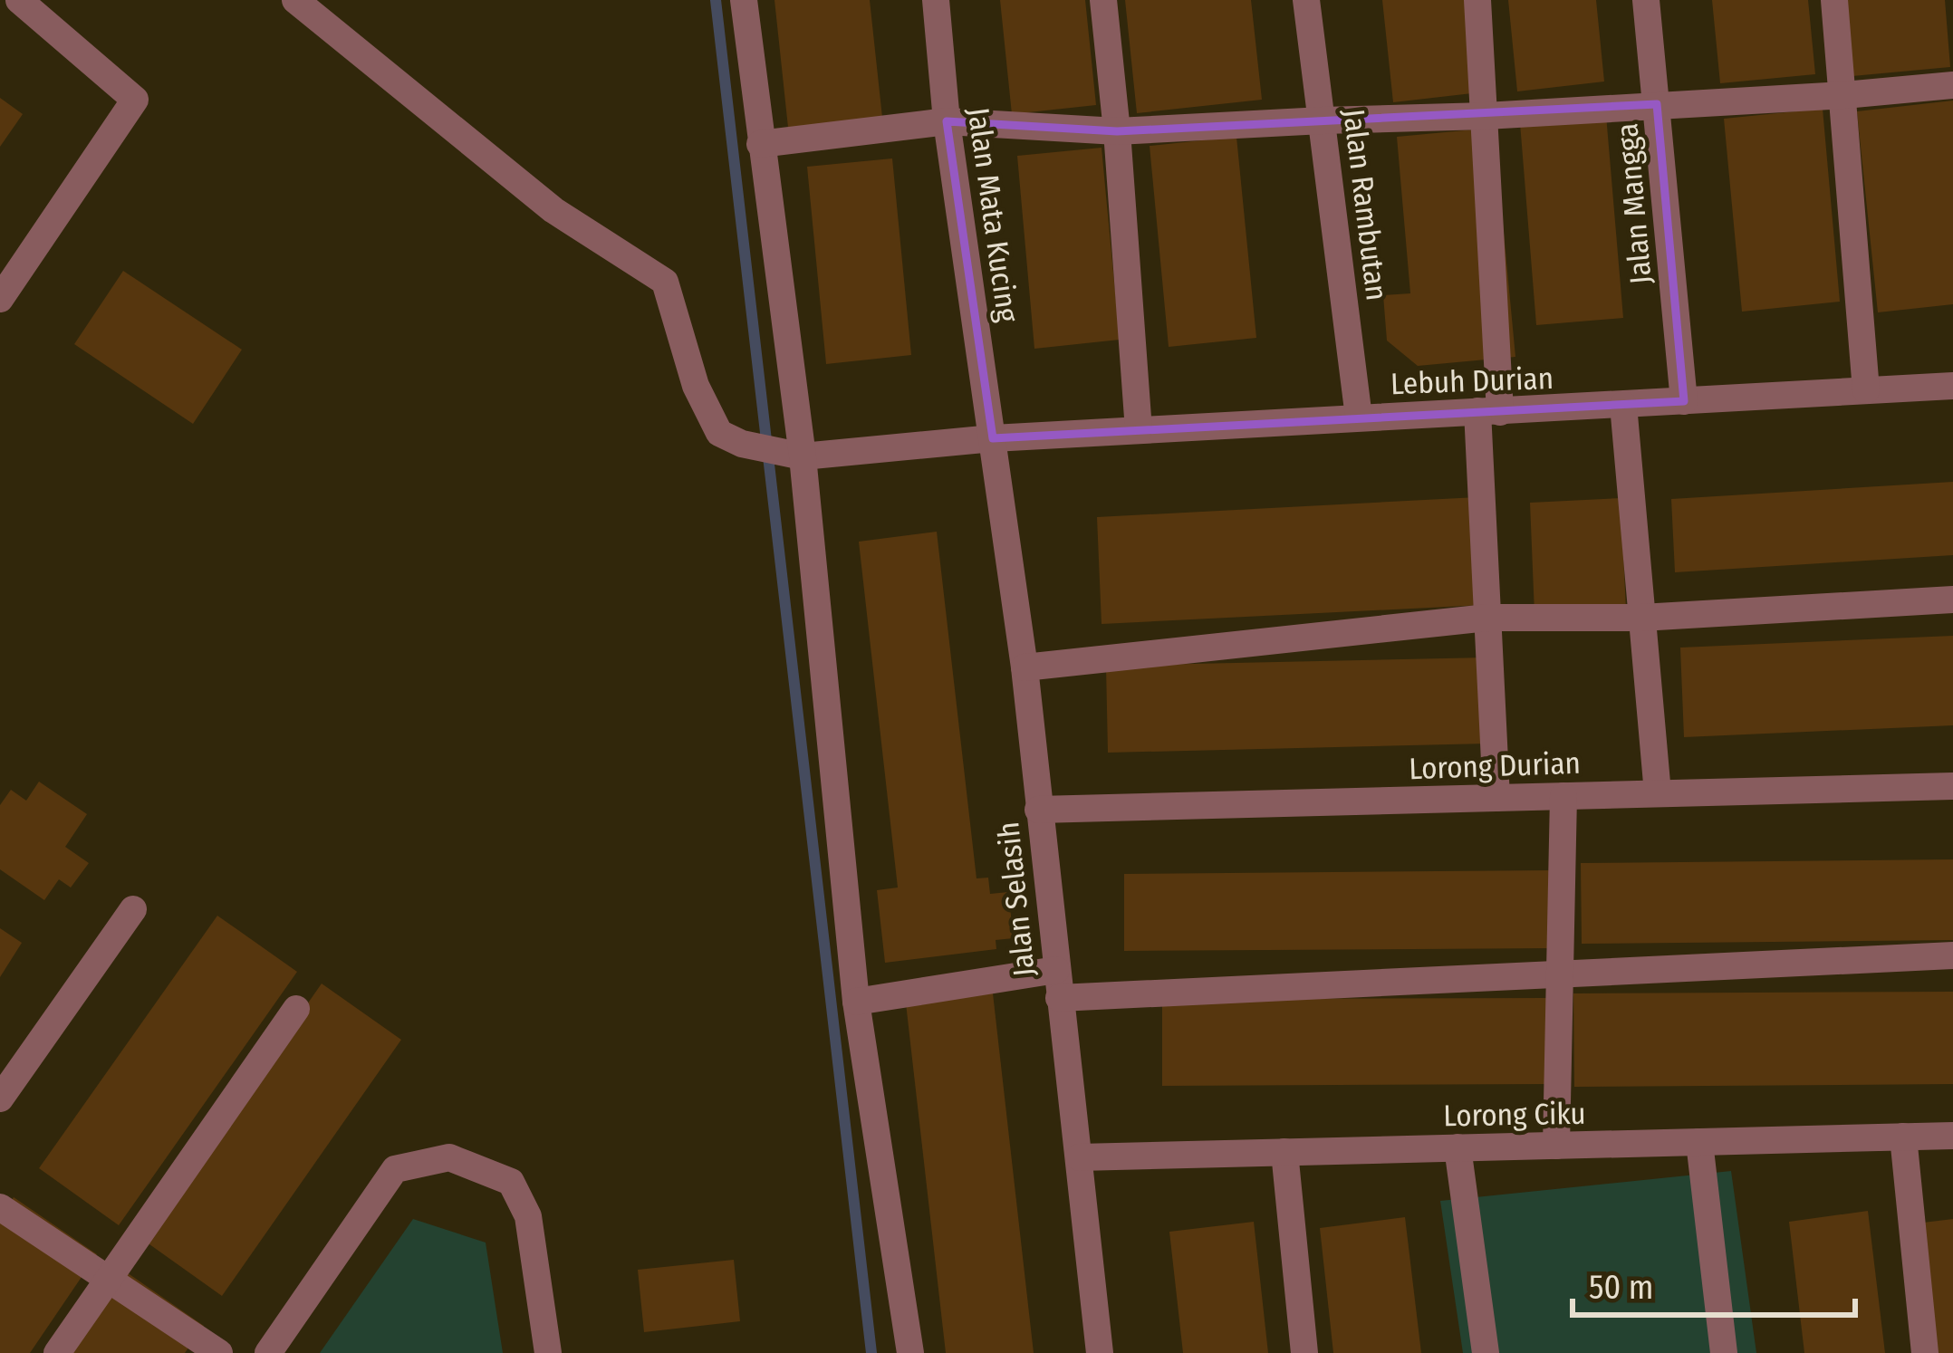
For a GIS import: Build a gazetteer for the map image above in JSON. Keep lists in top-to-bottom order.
{
  "streets": {
    "street": [
      "Jalan Mangga",
      "Jalan Rambutan",
      "Jalan Mata Kucing",
      "Lebuh Durian",
      "Lorong Durian",
      "Jalan Selasih",
      "Lorong Ciku"
    ]
  },
  "crossings": [
    ["Jalan Mangga", "Lebuh Durian"],
    ["Jalan Rambutan", "Lebuh Durian"],
    ["Jalan Mata Kucing", "Lebuh Durian"],
    ["Jalan Mata Kucing", "Jalan Selasih"],
    ["Lebuh Durian", "Jalan Selasih"],
    ["Lorong Durian", "Jalan Selasih"],
    ["Jalan Selasih", "Lorong Ciku"]
  ],
  "scale_bar": "50 m"
}
